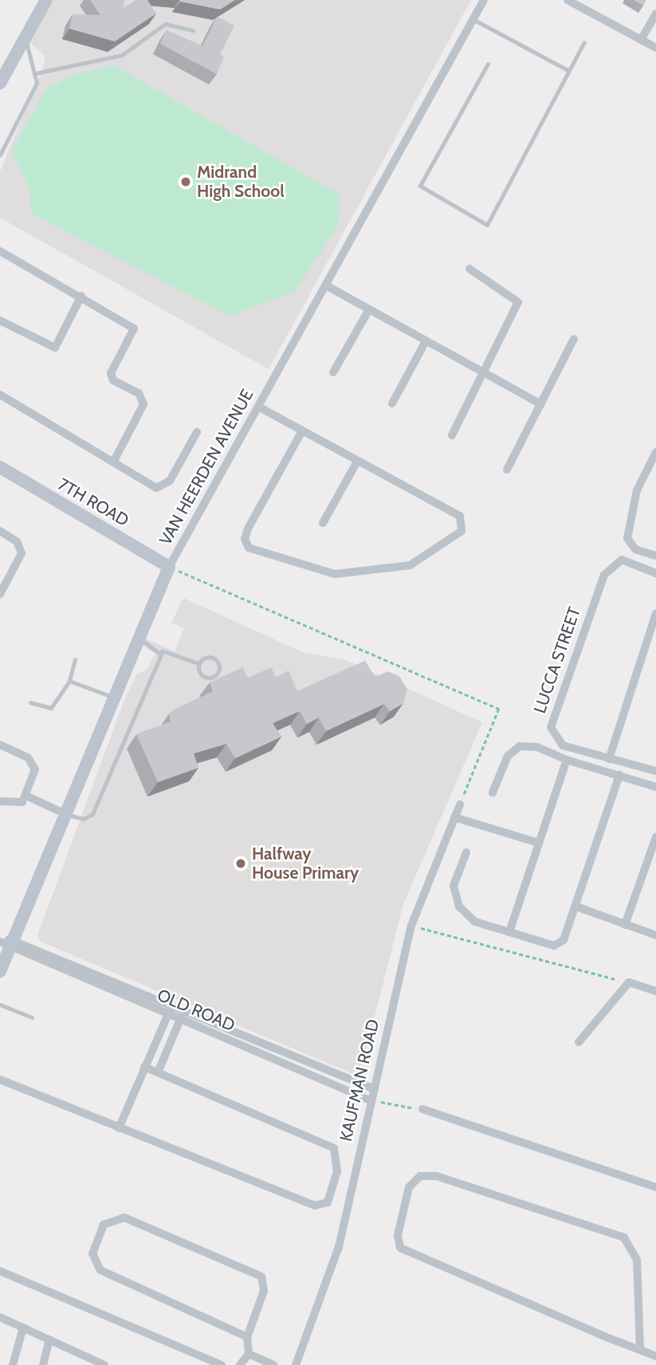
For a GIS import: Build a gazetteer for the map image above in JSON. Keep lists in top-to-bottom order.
{
  "streets": {
    "street": [
      "VAN HEERDEN AVENUE",
      "7TH ROAD",
      "LUCCA STREET",
      "OLD ROAD",
      "KAUFMAN ROAD"
    ]
  },
  "crossings": [
    ["VAN HEERDEN AVENUE", "7TH ROAD"],
    ["VAN HEERDEN AVENUE", "OLD ROAD"],
    ["OLD ROAD", "KAUFMAN ROAD"]
  ],
  "places": ["Midrand High School", "Halfway House Primary"]
}
